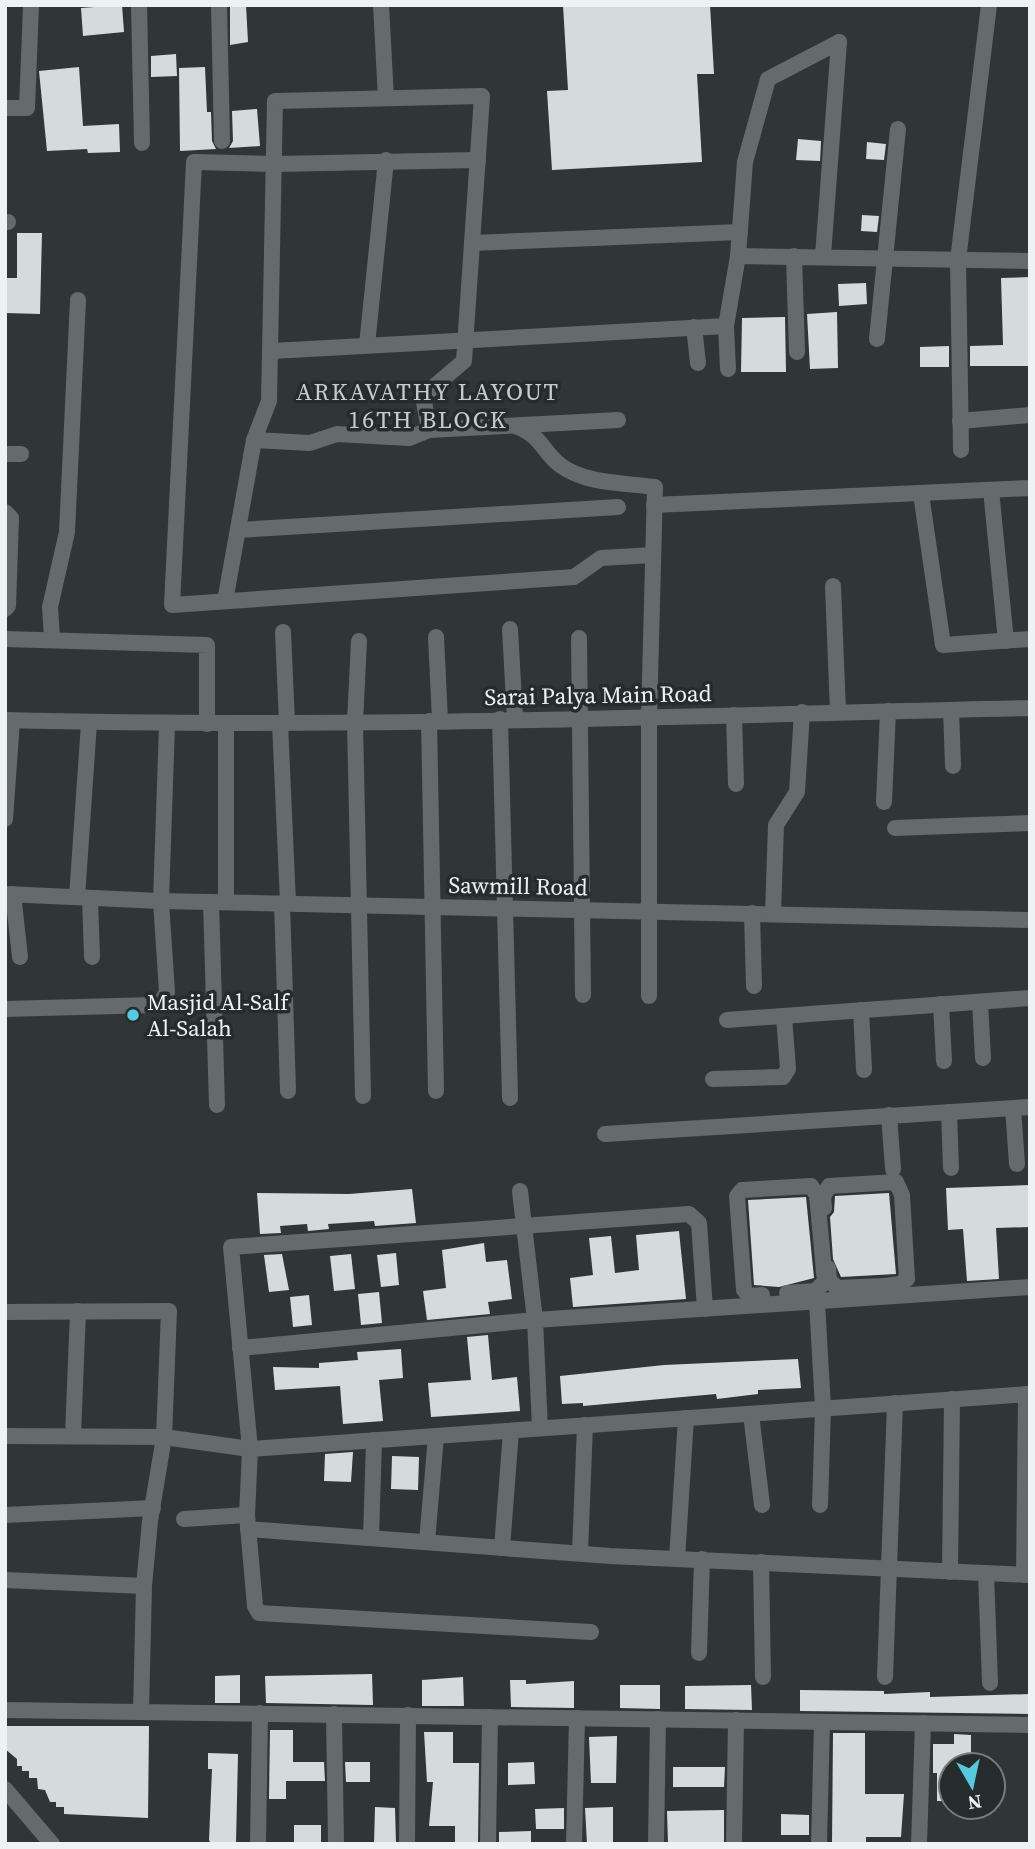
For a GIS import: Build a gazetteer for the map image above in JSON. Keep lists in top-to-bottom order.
{
  "streets": {
    "street": ["Sarai Palya Main Road", "Sawmill Road"]
  },
  "districts": ["ARKAVATHY LAYOUT 16TH BLOCK"],
  "places": ["Masjid Al-Salf Al-Salah"],
  "north": "bottom"
}
